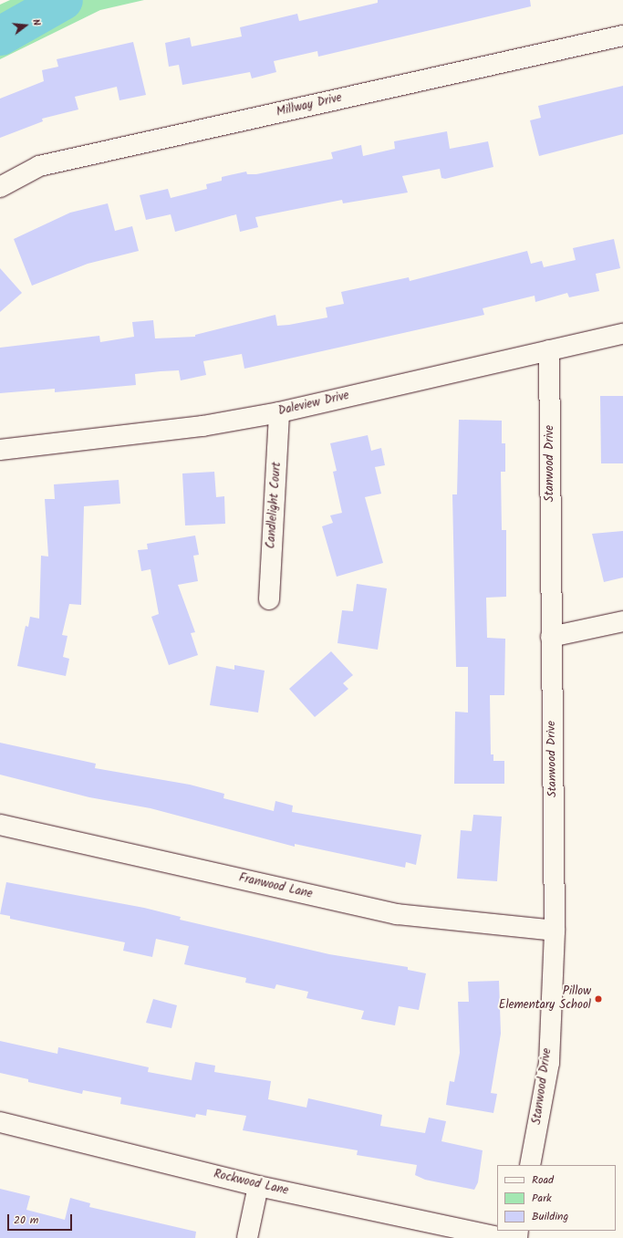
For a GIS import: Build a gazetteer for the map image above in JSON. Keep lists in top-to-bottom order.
{
  "streets": {
    "street": [
      "Millway Drive",
      "Daleview Drive",
      "Stanwood Drive",
      "Candlelight Court",
      "Franwood Lane",
      "Rockwood Lane"
    ]
  },
  "crossings": [
    ["Daleview Drive", "Stanwood Drive"],
    ["Daleview Drive", "Candlelight Court"],
    ["Stanwood Drive", "Franwood Lane"]
  ],
  "places": ["Pillow Elementary School"],
  "legend": ["Road", "Park", "Building"],
  "scale_bar": "20 m",
  "north": "right"
}
